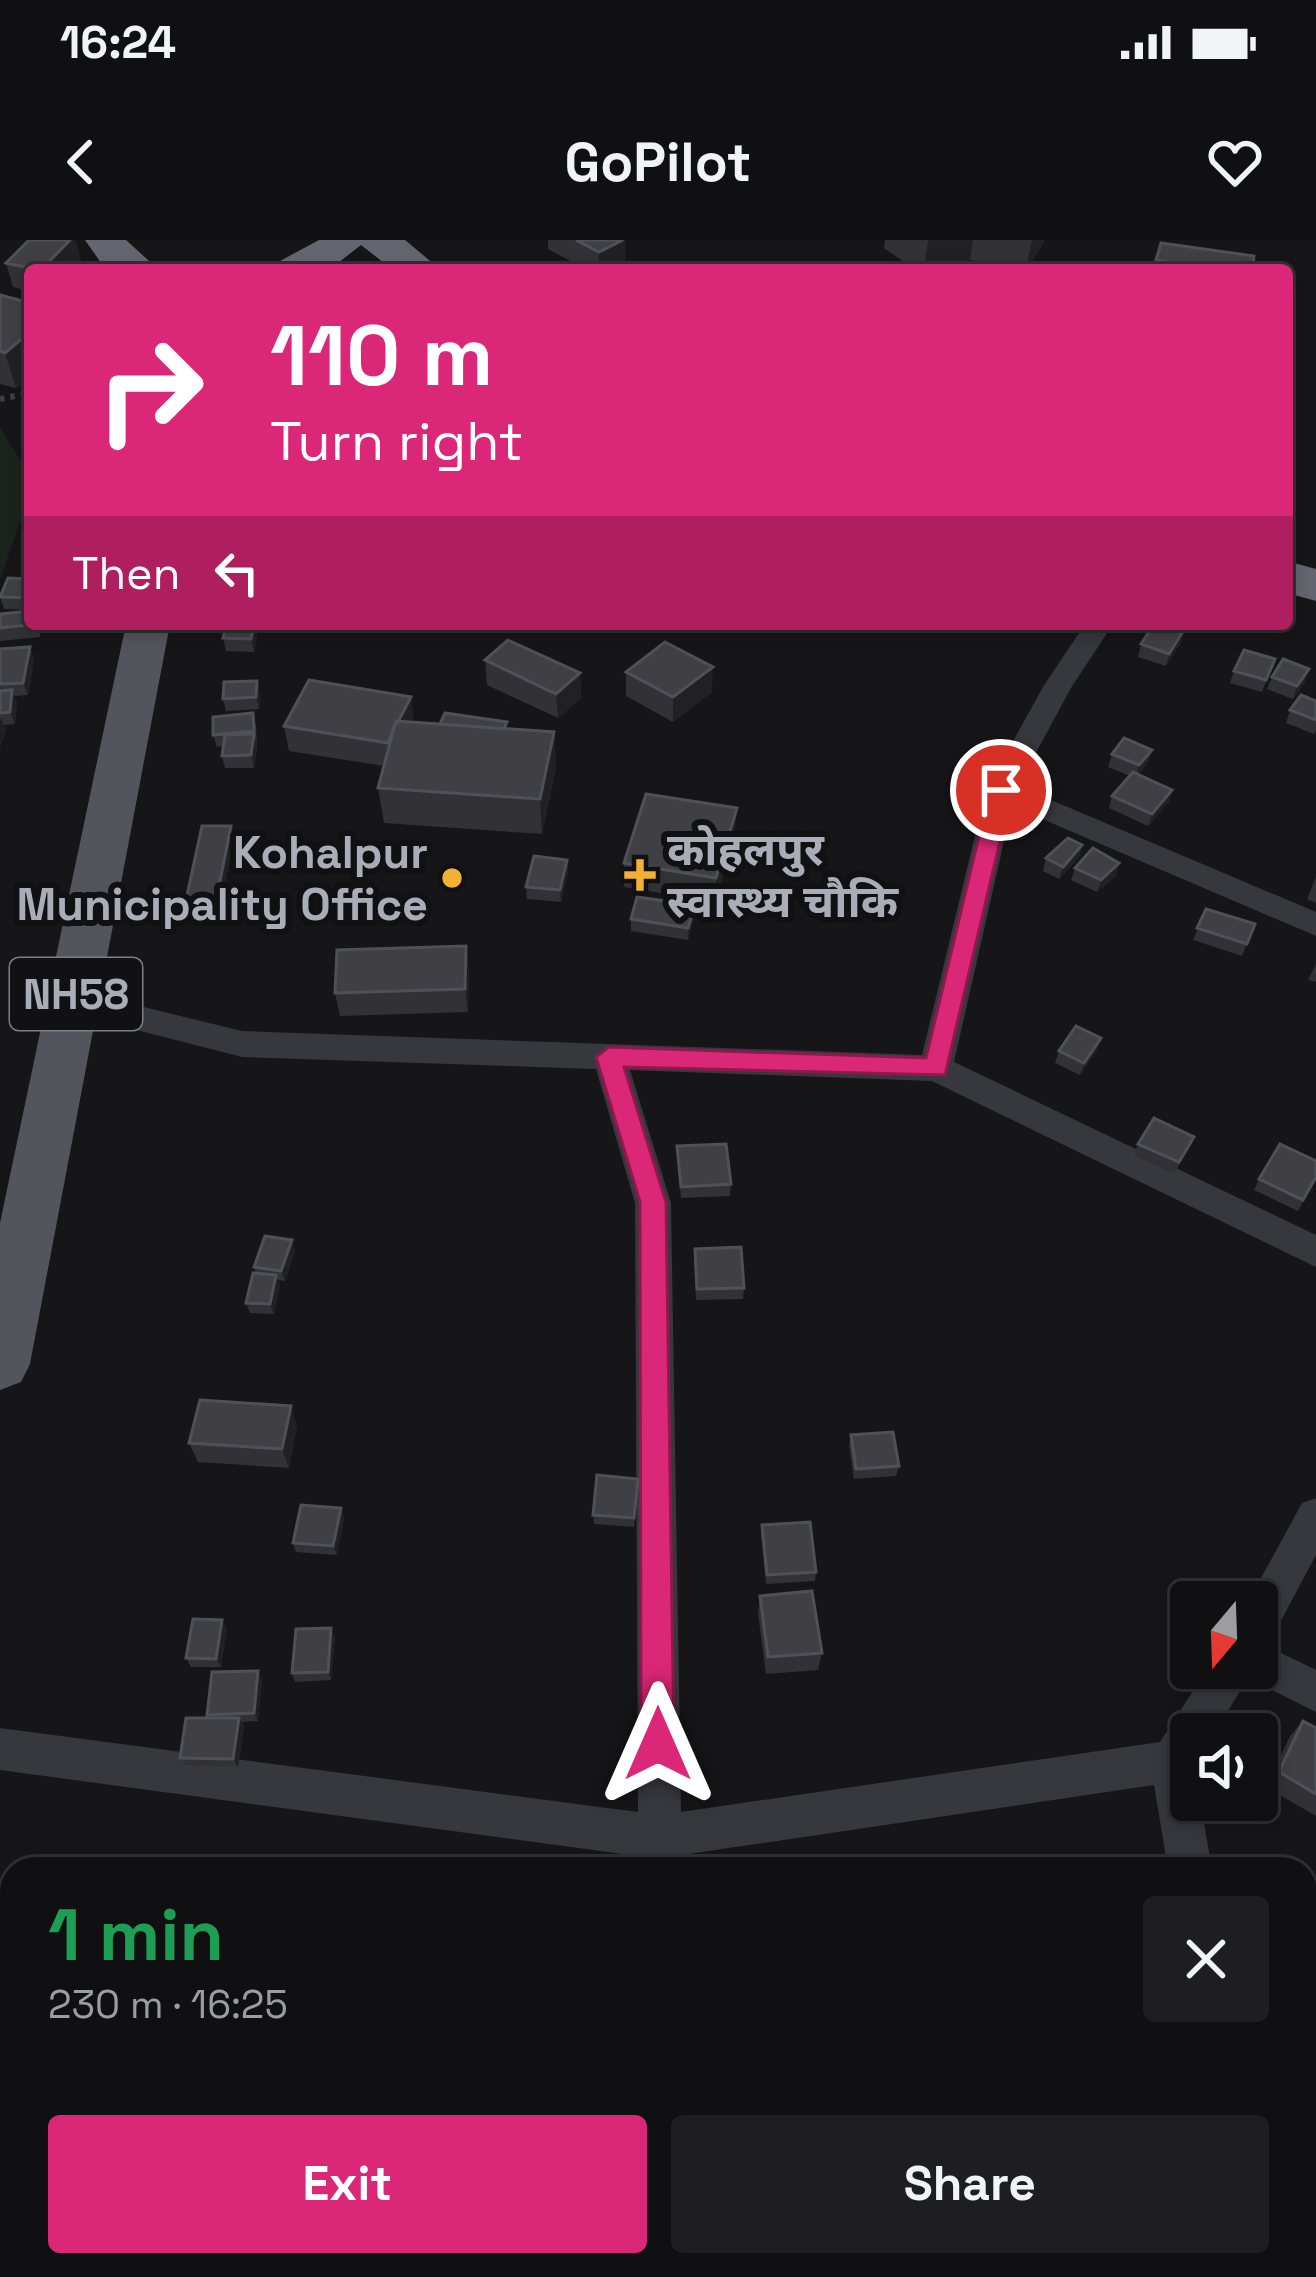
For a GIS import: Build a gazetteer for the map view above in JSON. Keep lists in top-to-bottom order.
{
  "streets": {
    "main road": ["NH58"]
  },
  "places": {
    "health": ["कोहलपुर स्वास्थ्य चौकि"],
    "other": ["Kohalpur Municipality Office"]
  },
  "north": "bottom",
  "page": {
    "status": "16:24",
    "header": "GoPilot",
    "turn": ["110 m", "Turn right"],
    "then": "Then",
    "heading": ["1 min", "230 m · 16:25"],
    "buttons": ["Exit", "Share"]
  }
}
